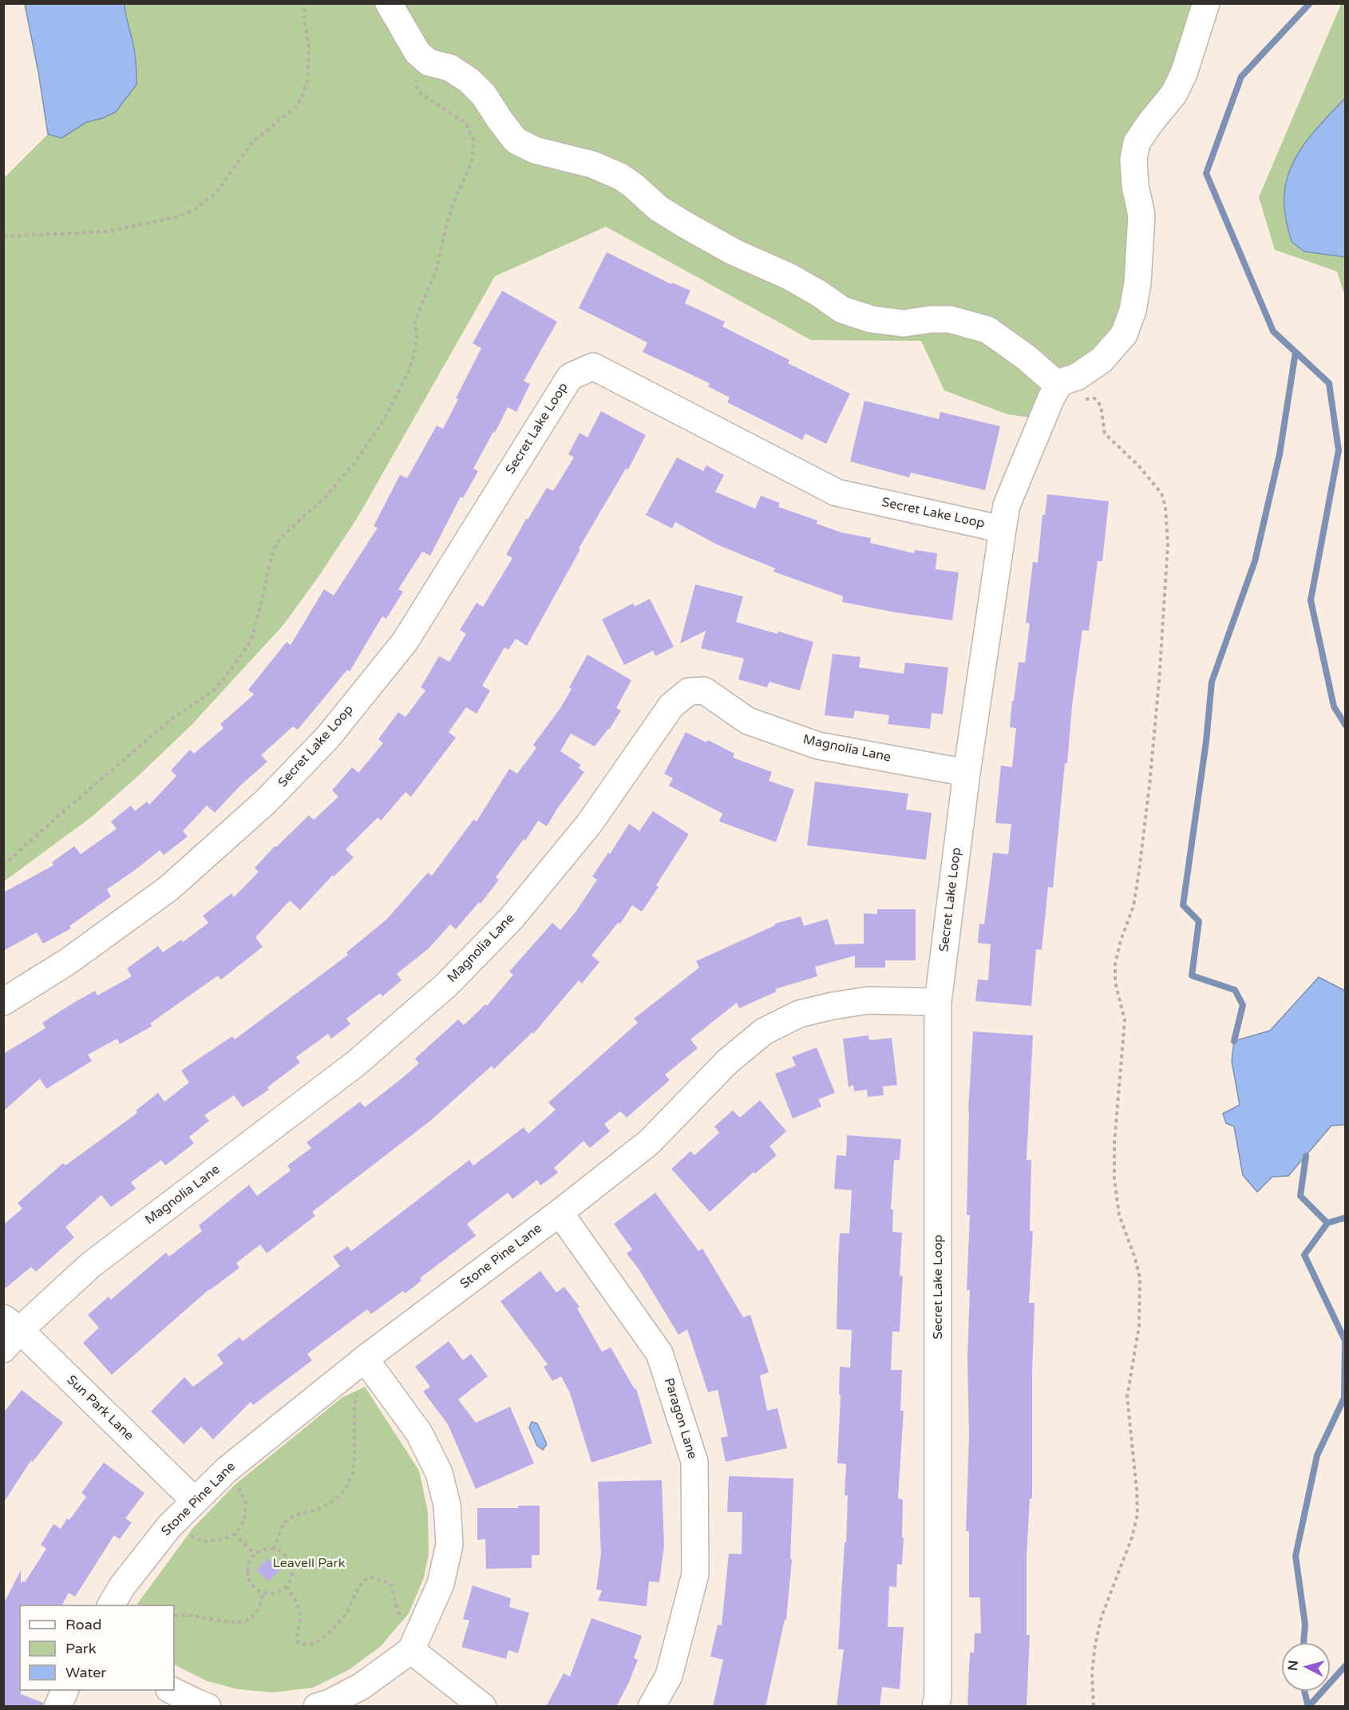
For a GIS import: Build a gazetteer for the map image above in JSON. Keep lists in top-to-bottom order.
{
  "streets": {
    "street": [
      "Secret Lake Loop",
      "Magnolia Lane",
      "Stone Pine Lane",
      "Sun Park Lane",
      "Paragon Lane"
    ]
  },
  "crossings": [
    ["Secret Lake Loop", "Magnolia Lane"],
    ["Secret Lake Loop", "Stone Pine Lane"],
    ["Magnolia Lane", "Sun Park Lane"],
    ["Stone Pine Lane", "Sun Park Lane"],
    ["Stone Pine Lane", "Paragon Lane"]
  ],
  "parks": ["Leavell Park"],
  "legend": ["Road", "Park", "Water"],
  "north": "left"
}
